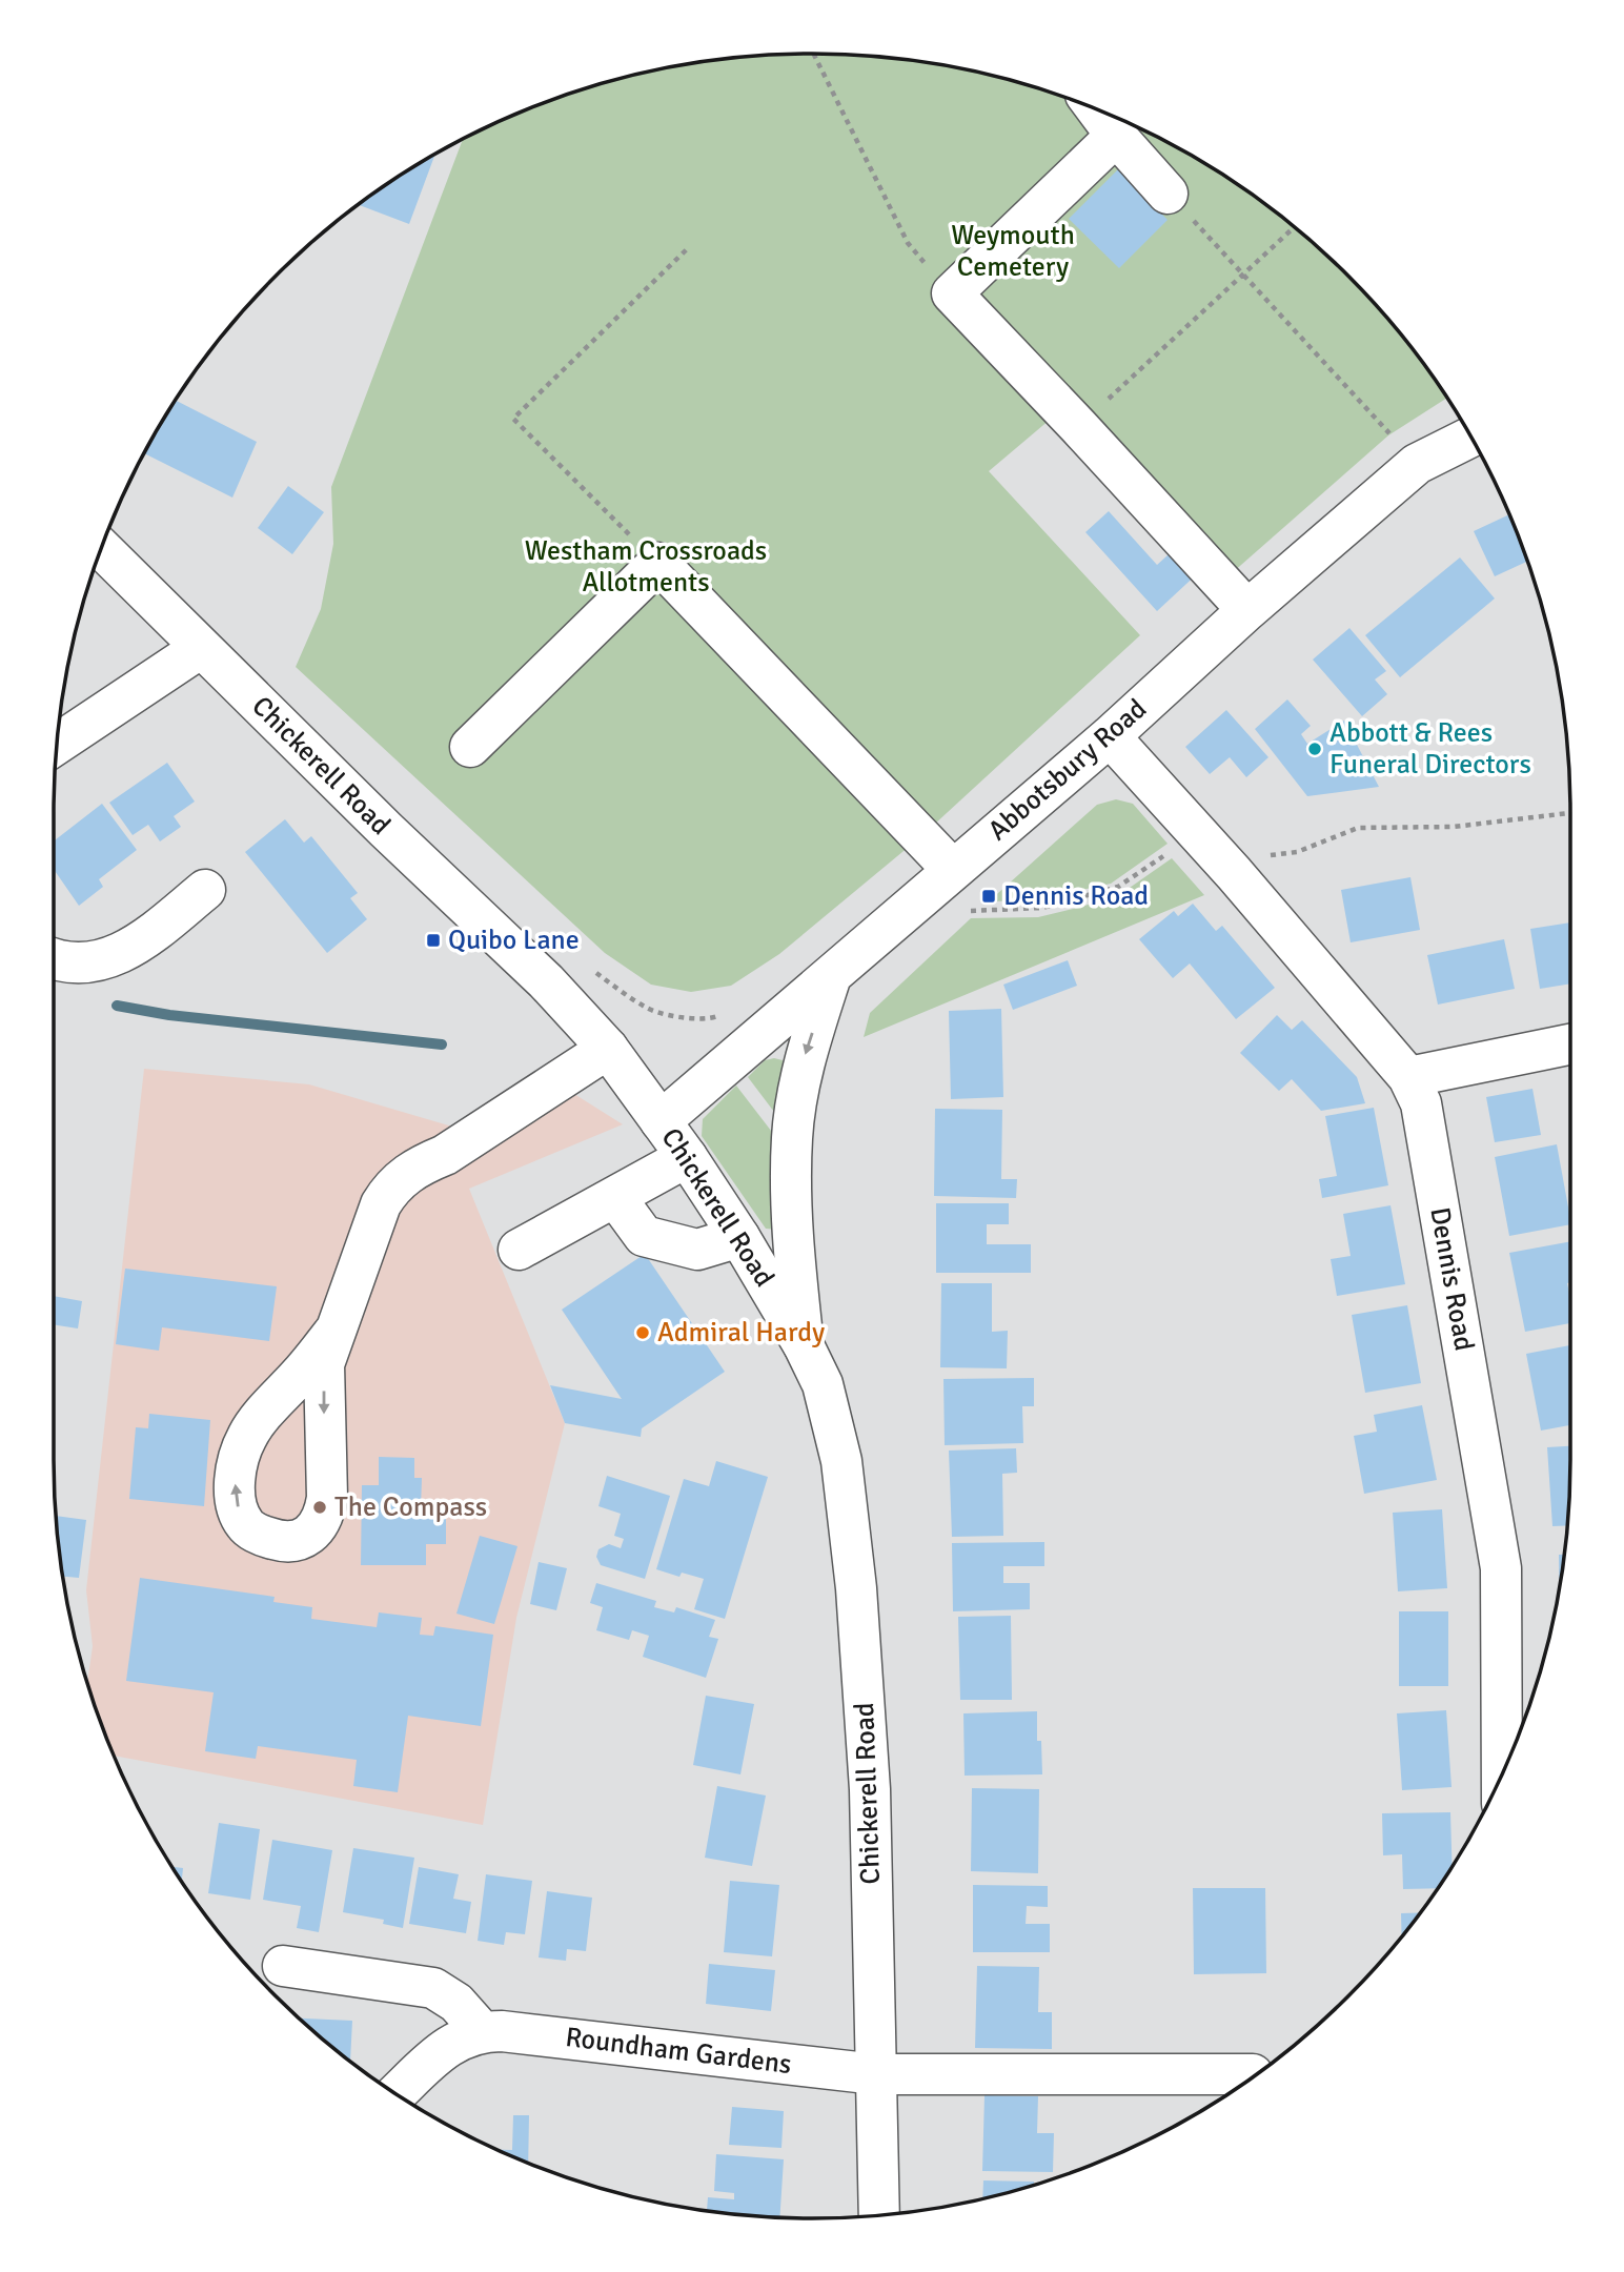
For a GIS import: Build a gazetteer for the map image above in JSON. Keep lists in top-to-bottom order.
{
  "streets": {
    "street": [
      "Chickerell Road",
      "Abbotsbury Road",
      "Dennis Road",
      "Roundham Gardens"
    ]
  },
  "crossings": [
    ["Chickerell Road", "Abbotsbury Road"],
    ["Chickerell Road", "Roundham Gardens"],
    ["Abbotsbury Road", "Dennis Road"]
  ],
  "parks": ["Weymouth Cemetery", "Westham Crossroads Allotments"],
  "places": {
    "other": ["Abbott & Rees Funeral Directors", "Admiral Hardy", "The Compass"],
    "transit": ["Dennis Road", "Quibo Lane"]
  }
}
